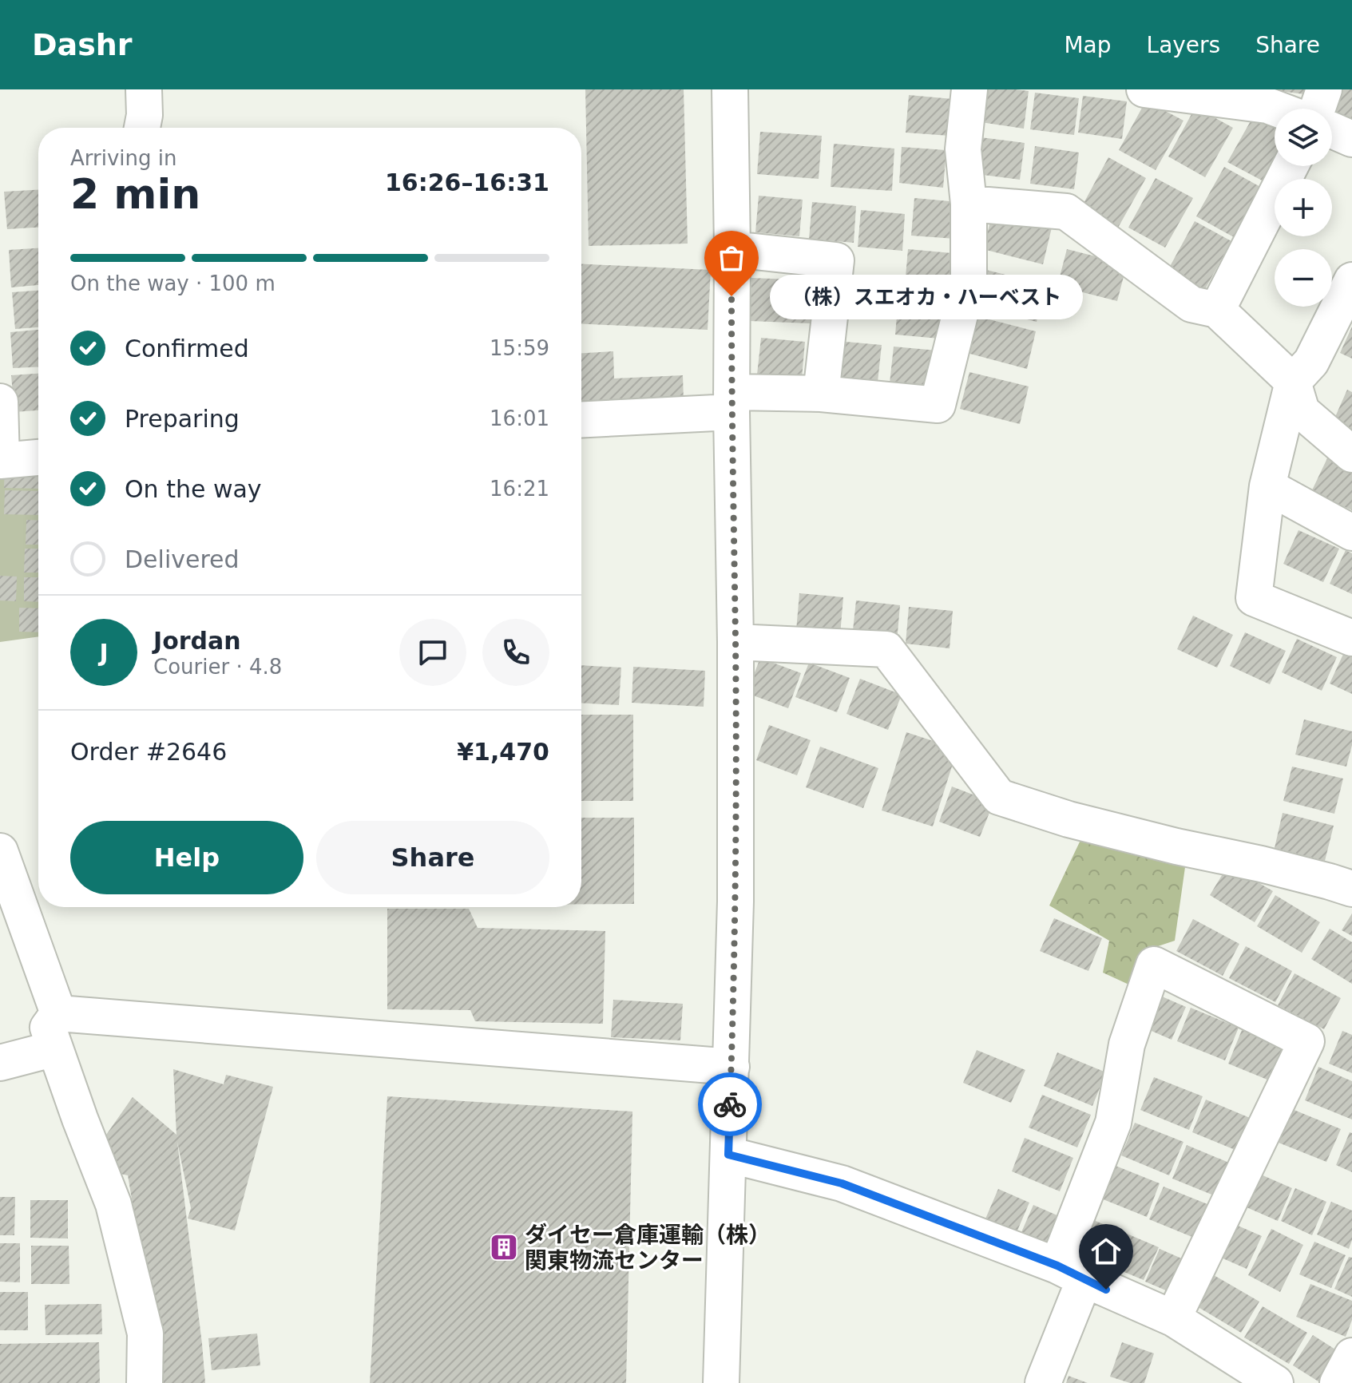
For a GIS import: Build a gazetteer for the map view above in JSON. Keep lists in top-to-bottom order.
{
  "places": {
    "other": ["（株）スエオカ・ハーベスト"],
    "building": ["ダイセー倉庫運輸（株） 関東物流センター"]
  },
  "page": {
    "header": "Dashr",
    "nav": ["Map", "Layers", "Share"],
    "map_buttons": ["+", "−"],
    "heading": ["2 min", "Arriving in", "16:26–16:31"],
    "panel": [
      "Jordan",
      "Courier · 4.8",
      "Order #2646",
      "¥1,470"
    ],
    "bar": "On the way · 100 m",
    "bubble": "（株）スエオカ・ハーベスト",
    "list": [
      ["Confirmed", "15:59"],
      ["Preparing", "16:01"],
      ["On the way", "16:21"],
      "Delivered"
    ],
    "round": "J",
    "buttons": ["Help", "Share"]
  }
}
